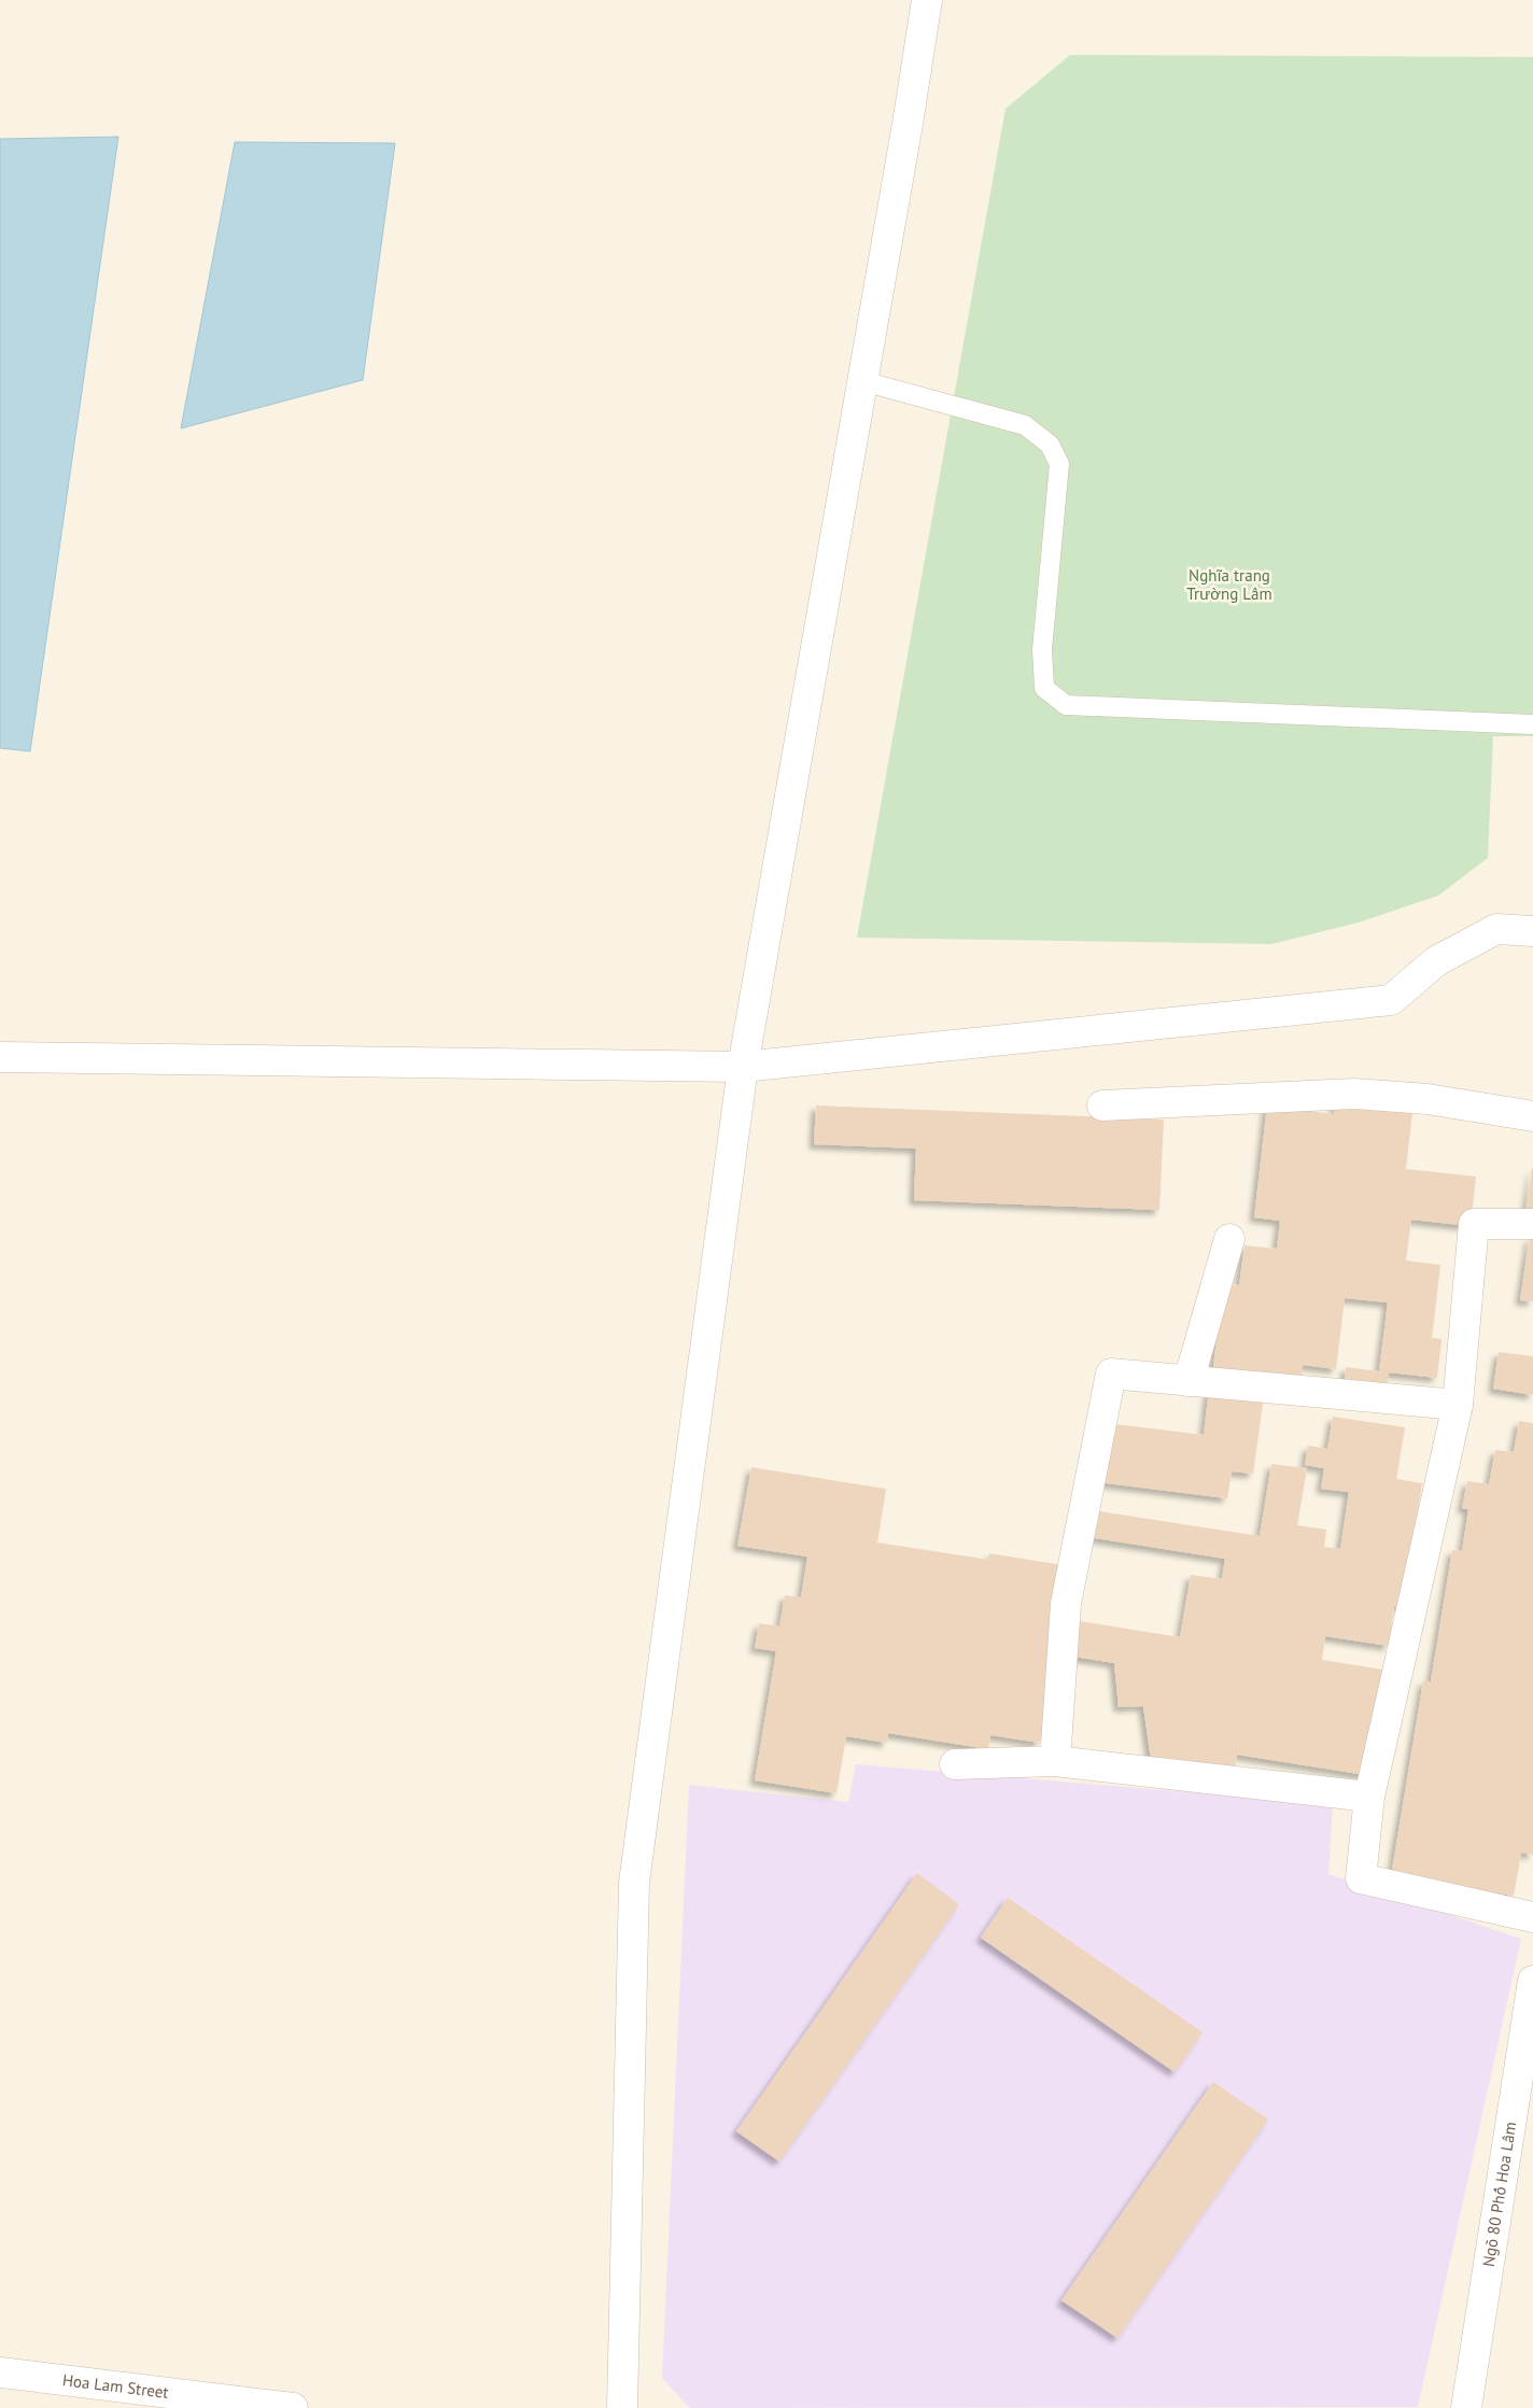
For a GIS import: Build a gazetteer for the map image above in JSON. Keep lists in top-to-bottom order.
{
  "streets": {
    "street": ["Ngõ 80 Phố Hoa Lâm", "Hoa Lam Street"]
  },
  "parks": ["Nghĩa trang Trường Lâm"]
}
